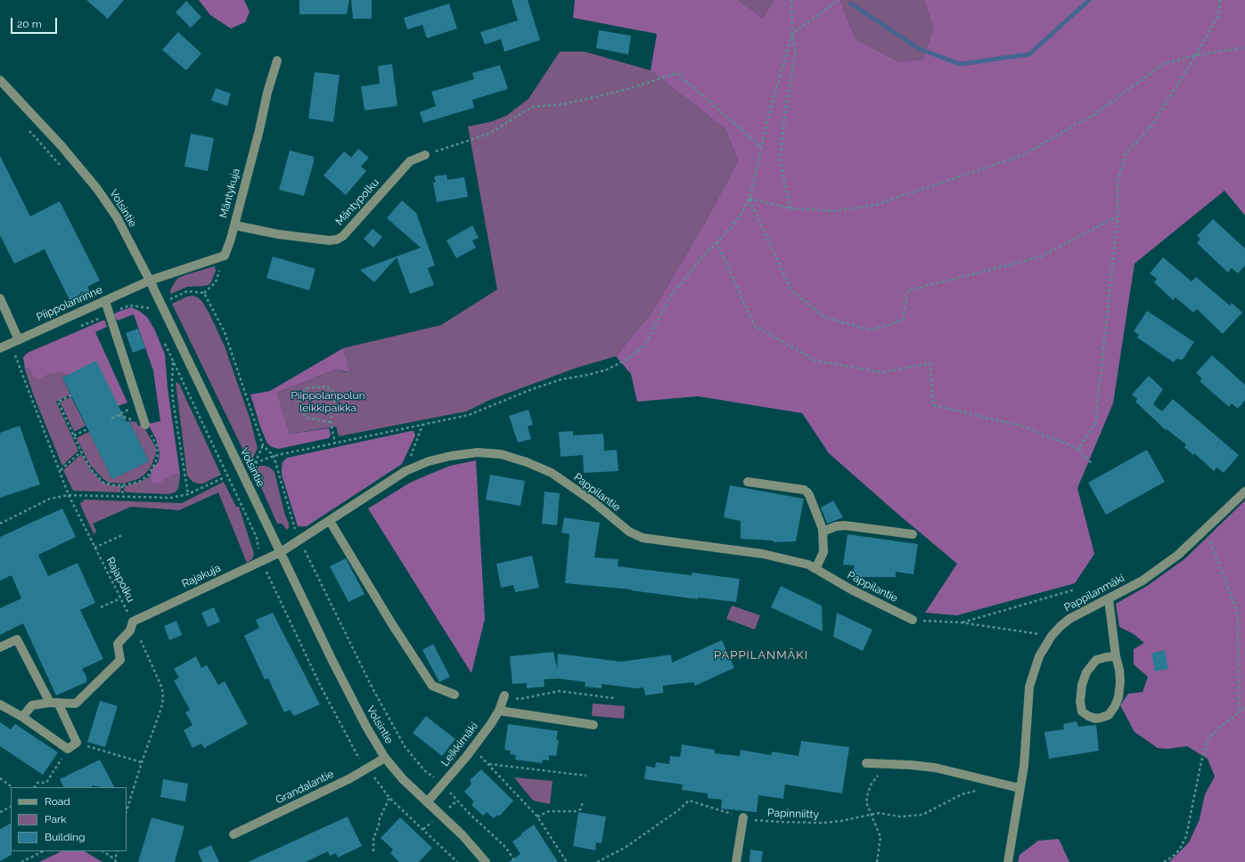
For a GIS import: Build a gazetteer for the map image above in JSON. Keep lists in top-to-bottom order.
{
  "streets": {
    "street": [
      "Mäntykuja",
      "Mäntypolku",
      "Volsintie",
      "Piippolanrinne",
      "Pappilantie",
      "Rajakuja",
      "Pappilanmäki",
      "Leikkimäki",
      "Grandalantie"
    ],
    "path": ["Rajapolku", "Papinniitty"]
  },
  "crossings": [
    ["Mäntykuja", "Mäntypolku"],
    ["Volsintie", "Piippolanrinne"],
    ["Volsintie", "Pappilantie"],
    ["Volsintie", "Rajakuja"],
    ["Volsintie", "Leikkimäki"],
    ["Volsintie", "Grandalantie"],
    ["Pappilantie", "Rajakuja"],
    ["Rajakuja", "Rajapolku"]
  ],
  "districts": ["PAPPILANMÄKI"],
  "parks": ["Piippolanpolun leikkipaikka"],
  "legend": ["Road", "Park", "Building"],
  "scale_bar": "20 m"
}
